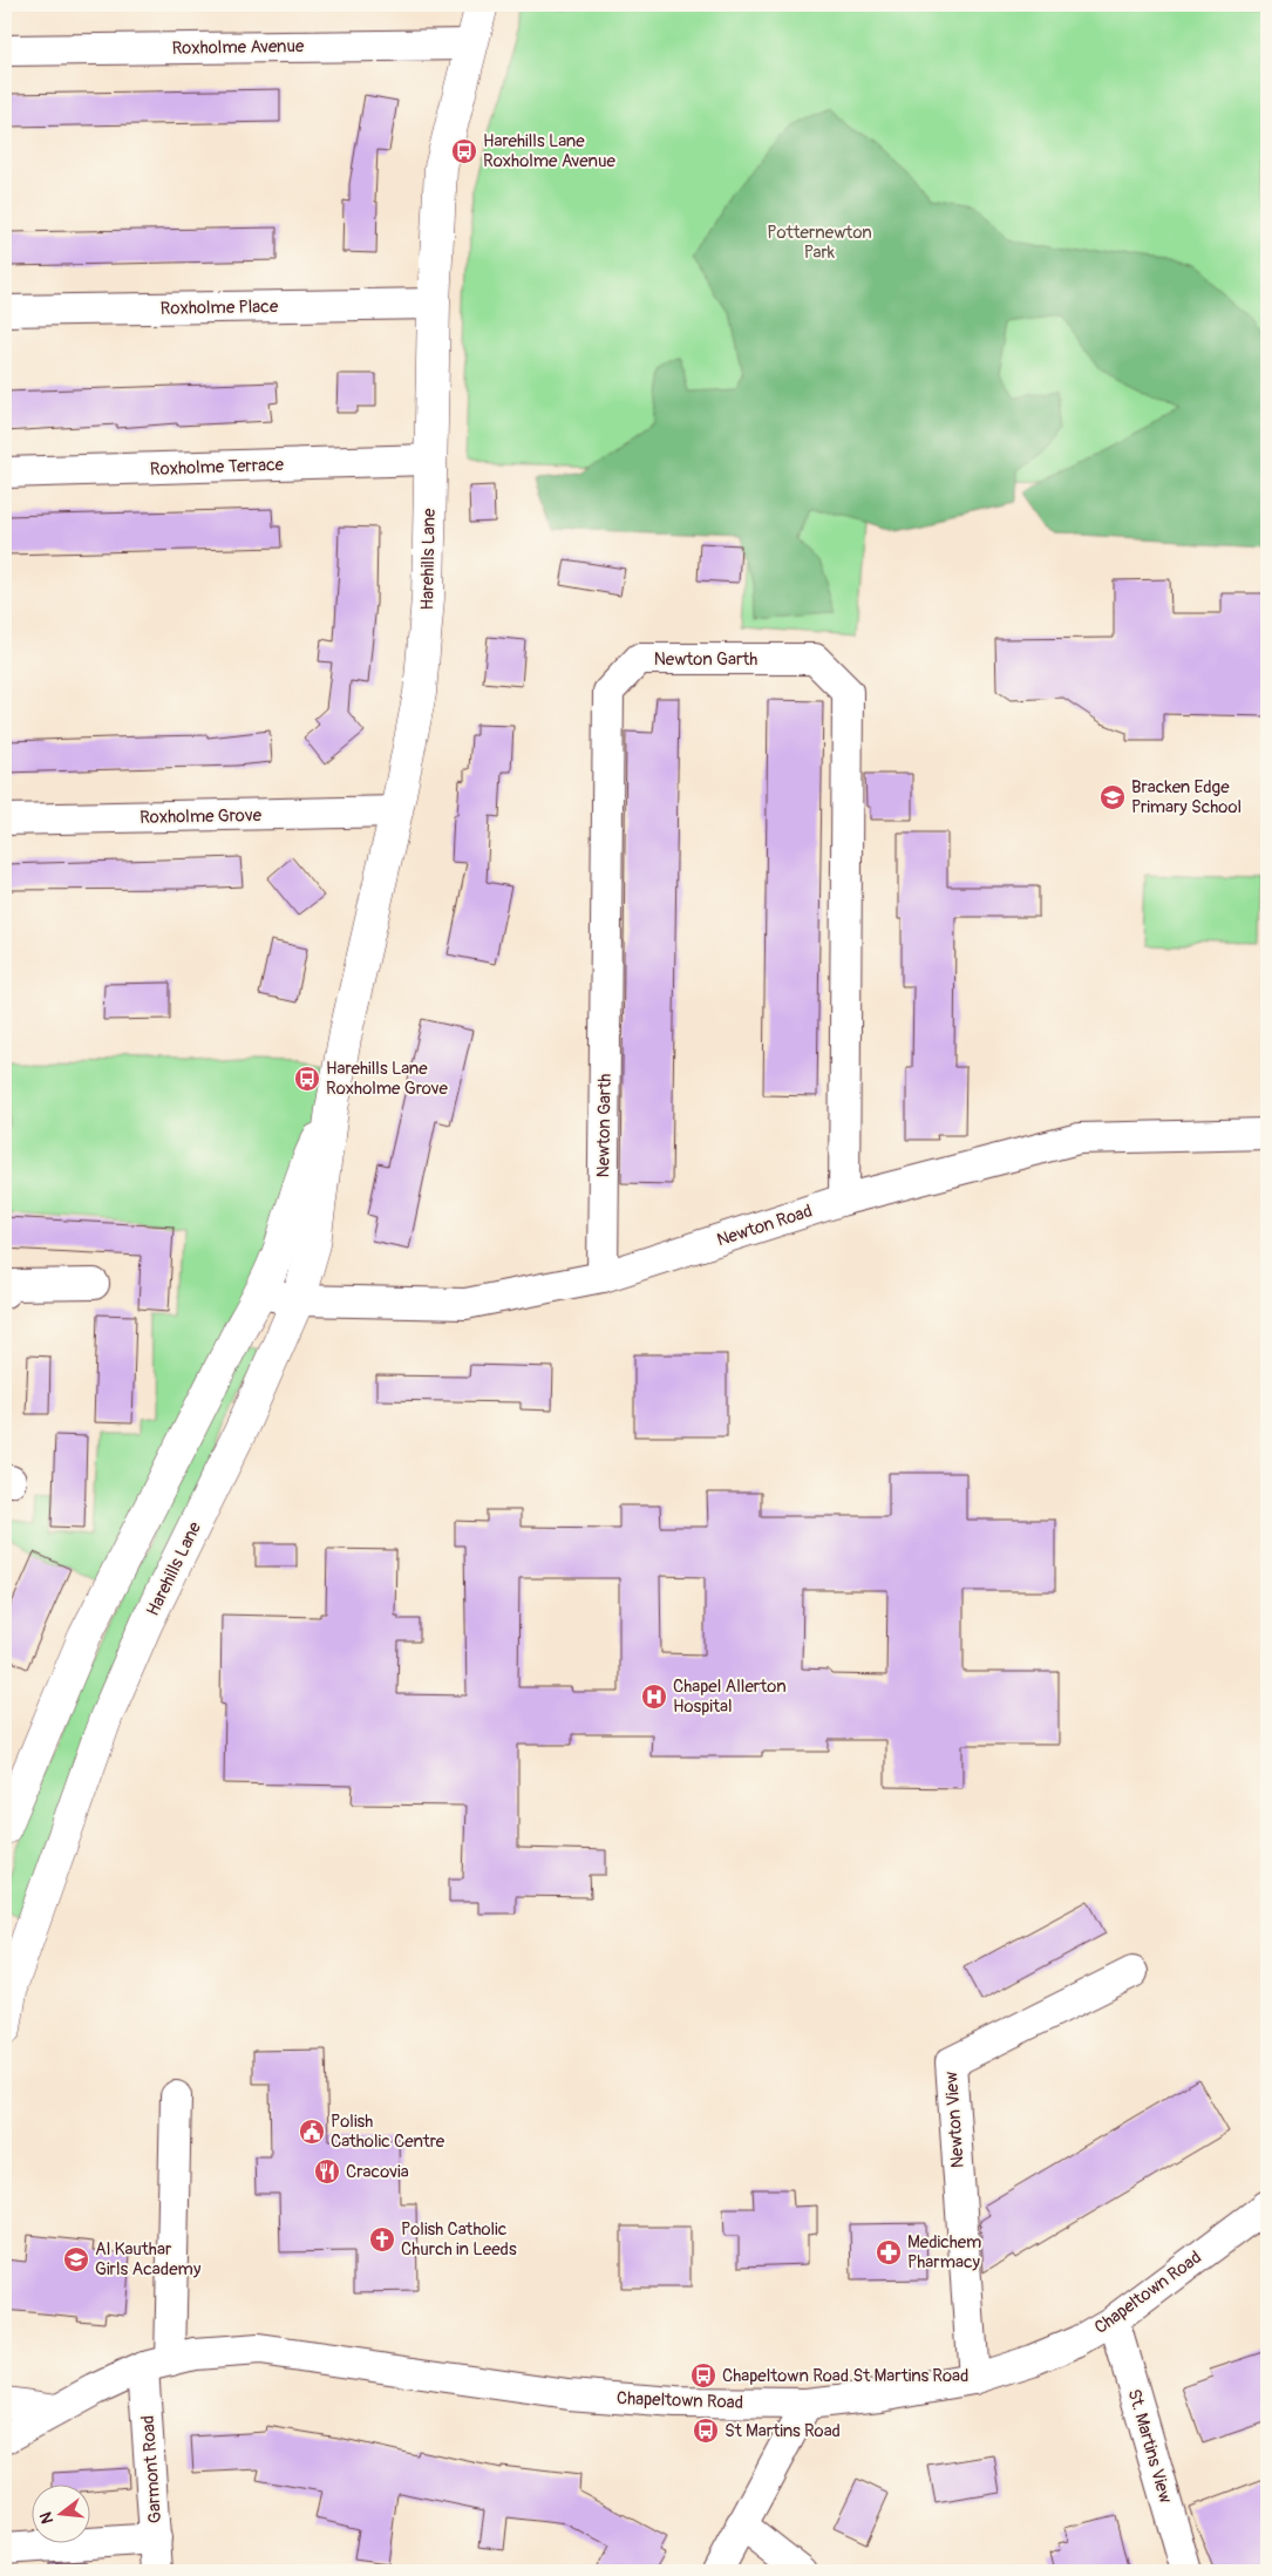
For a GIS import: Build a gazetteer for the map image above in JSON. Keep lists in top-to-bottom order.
{
  "streets": {
    "main road": ["Harehills Lane"],
    "street": [
      "Roxholme Avenue",
      "Roxholme Place",
      "Roxholme Terrace",
      "Newton Garth",
      "Roxholme Grove",
      "Newton Road",
      "Newton View",
      "Chapeltown Road",
      "St. Martins View",
      "Garmont Road"
    ]
  },
  "crossings": [
    ["Roxholme Avenue", "Harehills Lane"],
    ["Roxholme Place", "Harehills Lane"],
    ["Roxholme Terrace", "Harehills Lane"],
    ["Harehills Lane", "Roxholme Grove"],
    ["Harehills Lane", "Newton Road"],
    ["Newton Garth", "Newton Road"],
    ["Newton View", "Chapeltown Road"],
    ["Chapeltown Road", "St. Martins View"],
    ["Chapeltown Road", "Garmont Road"]
  ],
  "parks": ["Potternewton Park"],
  "places": {
    "bus stop": [
      "Harehills Lane Roxholme Avenue",
      "Harehills Lane Roxholme Grove",
      "Chapeltown Road St Martins Road",
      "St Martins Road"
    ],
    "school or university": ["Bracken Edge Primary School", "Al Kauthar Girls Academy"],
    "hospital": ["Chapel Allerton Hospital"],
    "public building": ["Polish Catholic Centre"],
    "restaurant": ["Cracovia"],
    "church": ["Polish Catholic Church in Leeds"],
    "pharmacy": ["Medichem Pharmacy"]
  },
  "north": "left"
}
